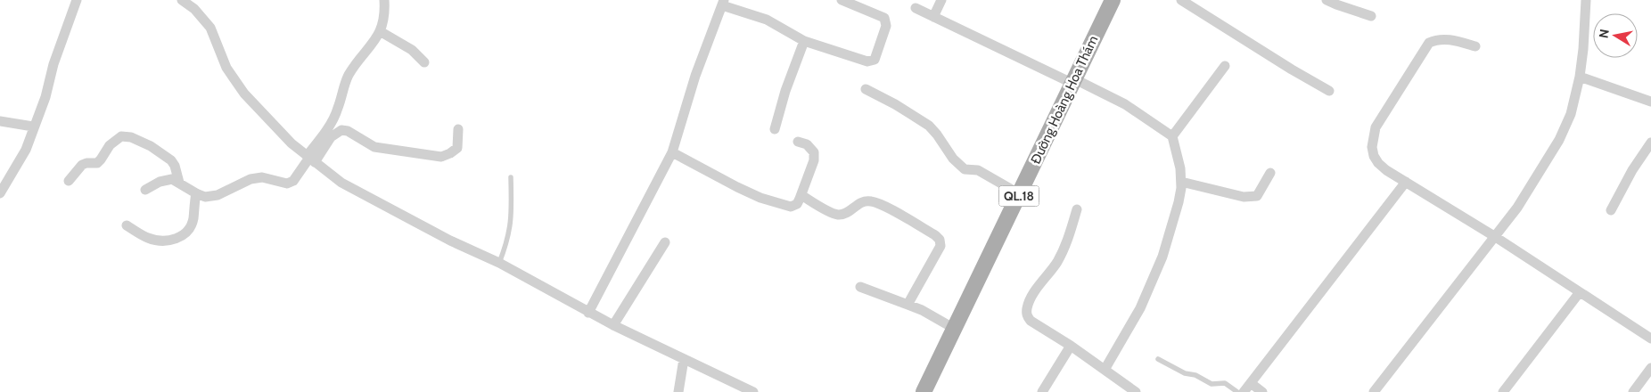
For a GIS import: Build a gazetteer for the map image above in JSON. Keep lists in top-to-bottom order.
{
  "streets": {
    "main road": ["Đường Hoàng Hoa Thám", "QL.18"]
  },
  "north": "left"
}
